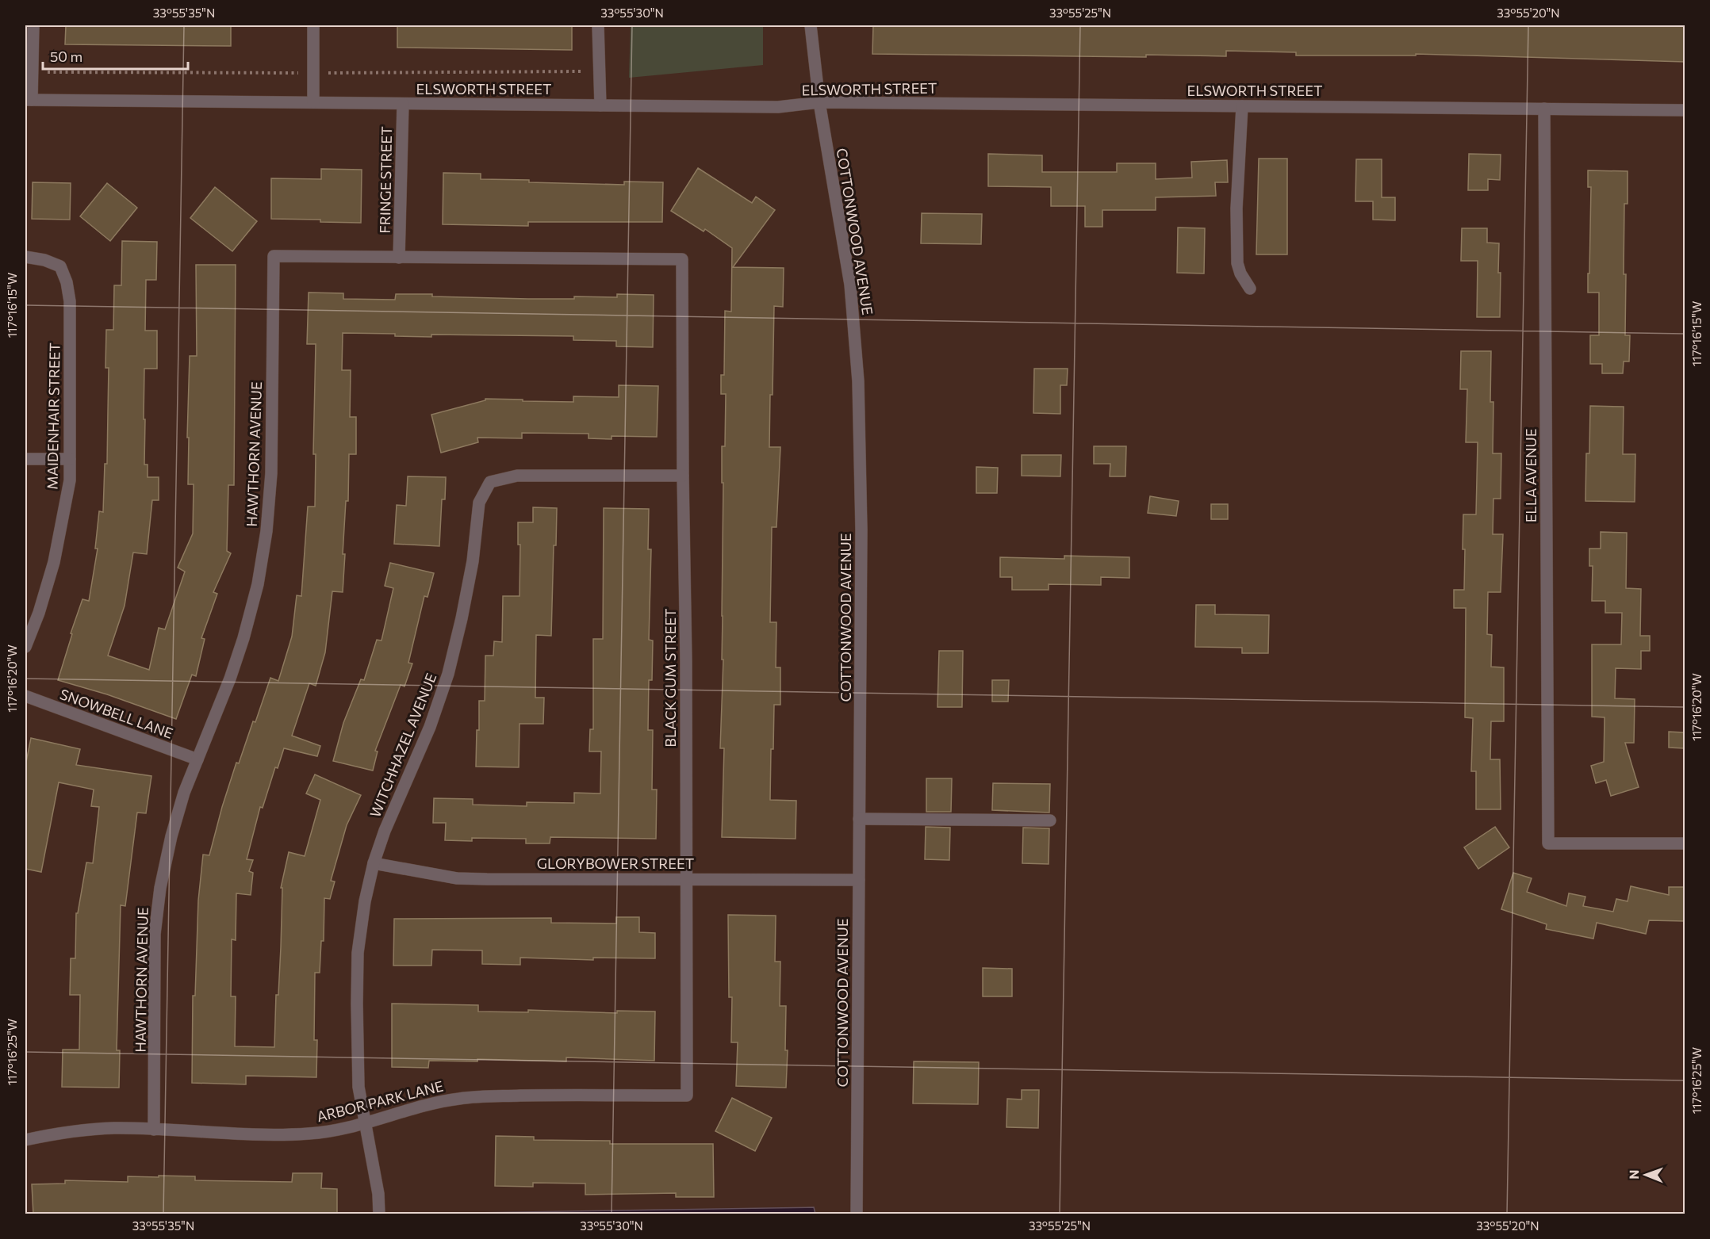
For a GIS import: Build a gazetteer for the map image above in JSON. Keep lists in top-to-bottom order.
{
  "streets": {
    "street": [
      "ELSWORTH STREET",
      "FRINGE STREET",
      "COTTONWOOD AVENUE",
      "MAIDENHAIR STREET",
      "HAWTHORN AVENUE",
      "ELLA AVENUE",
      "BLACK GUM STREET",
      "SNOWBELL LANE",
      "WITCHHAZEL AVENUE",
      "GLORYBOWER STREET",
      "ARBOR PARK LANE"
    ]
  },
  "crossings": [
    ["ELSWORTH STREET", "FRINGE STREET"],
    ["ELSWORTH STREET", "COTTONWOOD AVENUE"],
    ["ELSWORTH STREET", "ELLA AVENUE"],
    ["FRINGE STREET", "HAWTHORN AVENUE"],
    ["COTTONWOOD AVENUE", "GLORYBOWER STREET"],
    ["HAWTHORN AVENUE", "BLACK GUM STREET"],
    ["HAWTHORN AVENUE", "SNOWBELL LANE"],
    ["HAWTHORN AVENUE", "ARBOR PARK LANE"],
    ["BLACK GUM STREET", "WITCHHAZEL AVENUE"],
    ["BLACK GUM STREET", "GLORYBOWER STREET"],
    ["BLACK GUM STREET", "ARBOR PARK LANE"],
    ["WITCHHAZEL AVENUE", "GLORYBOWER STREET"],
    ["WITCHHAZEL AVENUE", "ARBOR PARK LANE"]
  ],
  "scale_bar": "50 m",
  "north": "left",
  "coordinates": [
    "33°55'35\"N",
    "33°55'30\"N",
    "33°55'25\"N",
    "33°55'20\"N",
    "117°16'15\"W",
    "117°16'20\"W",
    "117°16'25\"W"
  ]
}
